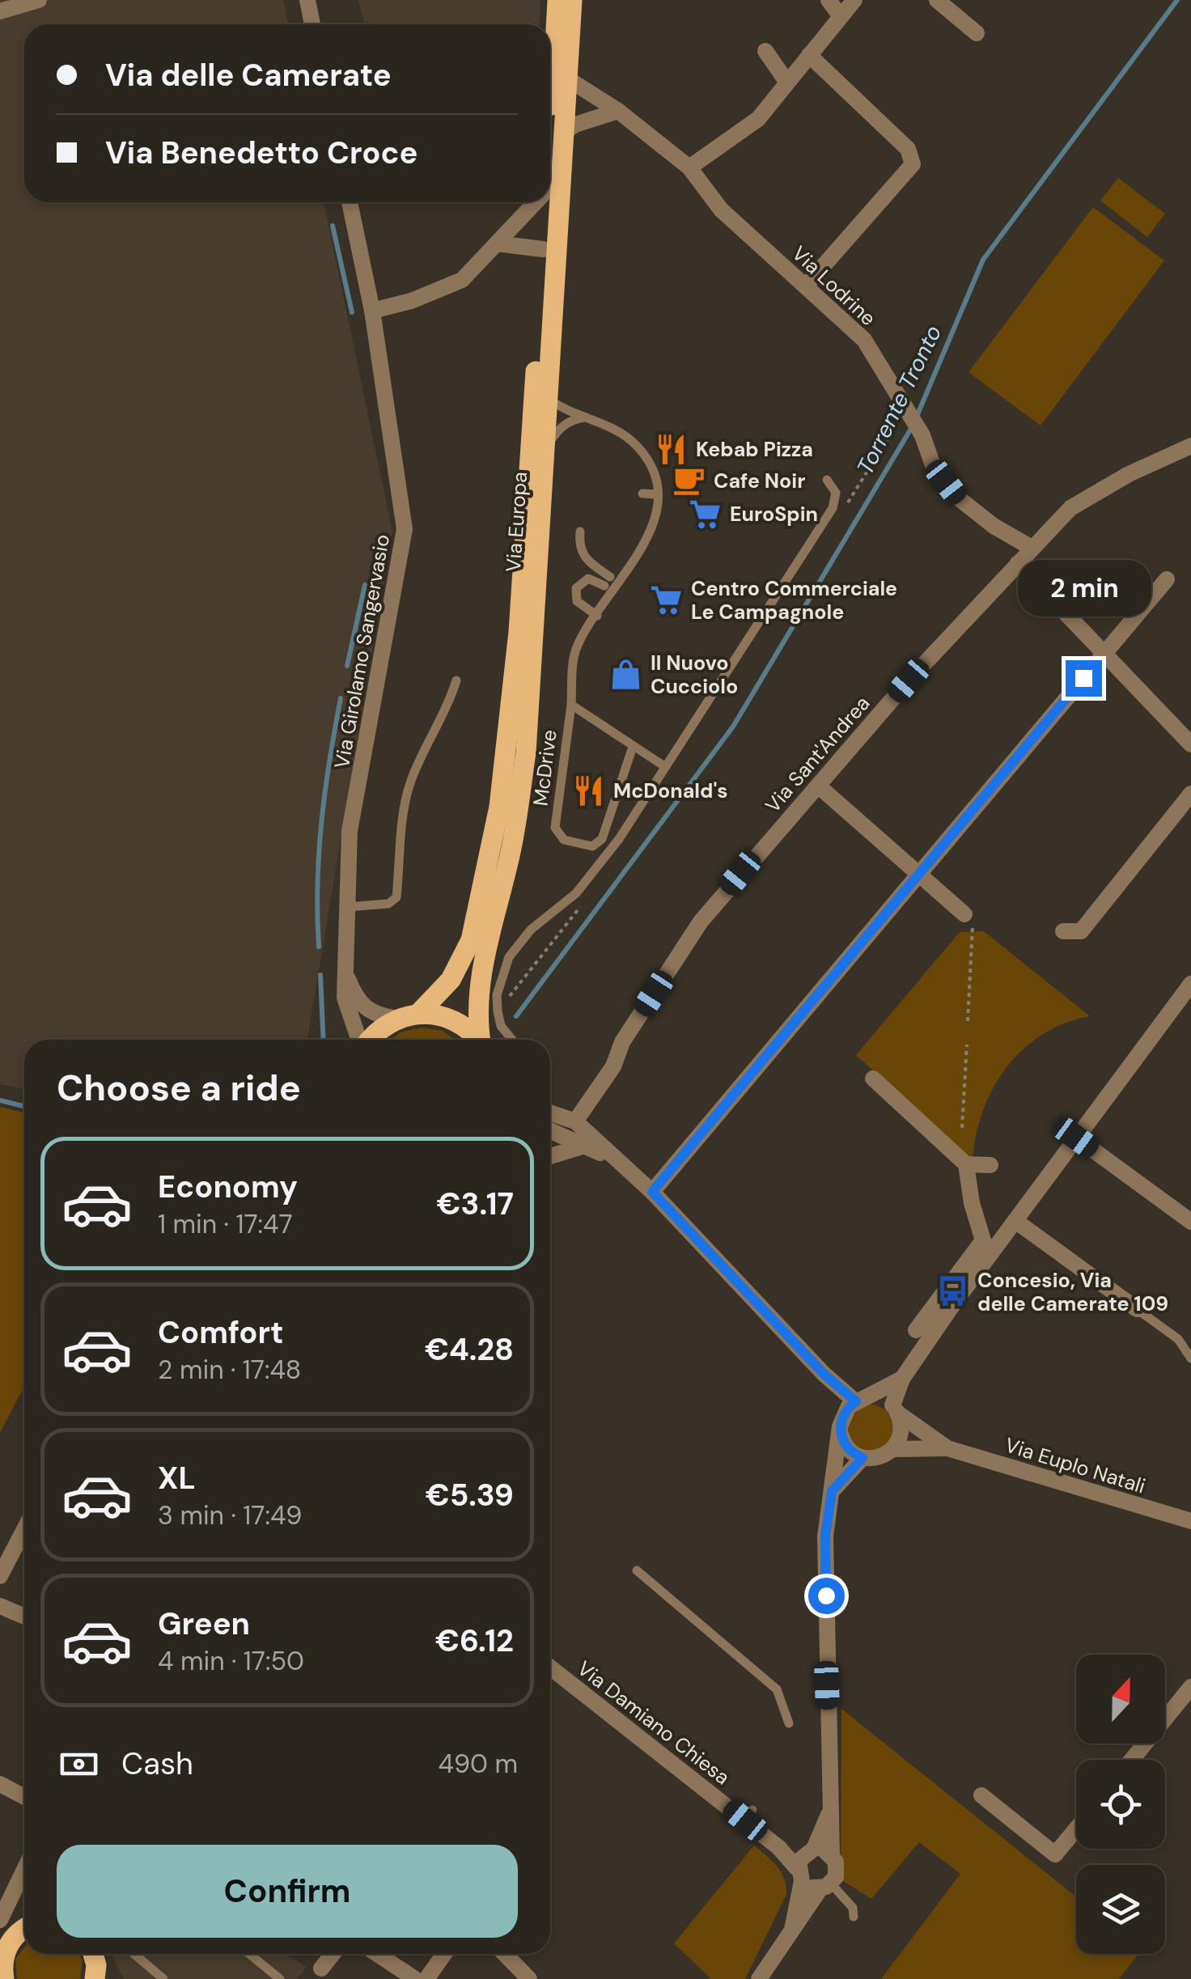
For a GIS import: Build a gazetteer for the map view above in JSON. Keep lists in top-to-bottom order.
{
  "streets": {
    "main road": ["Via Europa"],
    "street": [
      "Via Lodrine",
      "Via Girolamo Sangervasio",
      "Via Sant'Andrea",
      "Via Euplo Natali",
      "Via Damiano Chiesa"
    ],
    "lane": ["McDrive"]
  },
  "crossings": [
    ["Via Lodrine", "Via Europa"],
    ["Via Lodrine", "Via Sant'Andrea"],
    ["Via Europa", "Via Girolamo Sangervasio"]
  ],
  "water": ["Torrente Tronto"],
  "places": {
    "restaurant": ["Kebab Pizza", "McDonald's"],
    "cafe": ["Cafe Noir"],
    "supermarket": ["EuroSpin", "Centro Commerciale Le Campagnole"],
    "shop": ["Il Nuovo Cucciolo"],
    "bus stop": ["Concesio, Via delle Camerate 109"]
  },
  "north": "top",
  "page": {
    "banner": ["Via delle Camerate", "Via Benedetto Croce"],
    "bubble": "2 min",
    "heading": "Choose a ride",
    "list": [
      {
        "name": "Economy",
        "note": "1 min · 17:47",
        "value": "€3.17"
      },
      {
        "name": "Comfort",
        "note": "2 min · 17:48",
        "value": "€4.28"
      },
      {
        "name": "XL",
        "note": "3 min · 17:49",
        "value": "€5.39"
      },
      {
        "name": "Green",
        "note": "4 min · 17:50",
        "value": "€6.12"
      }
    ],
    "pay": ["Cash", "490 m"],
    "buttons": "Confirm"
  }
}
